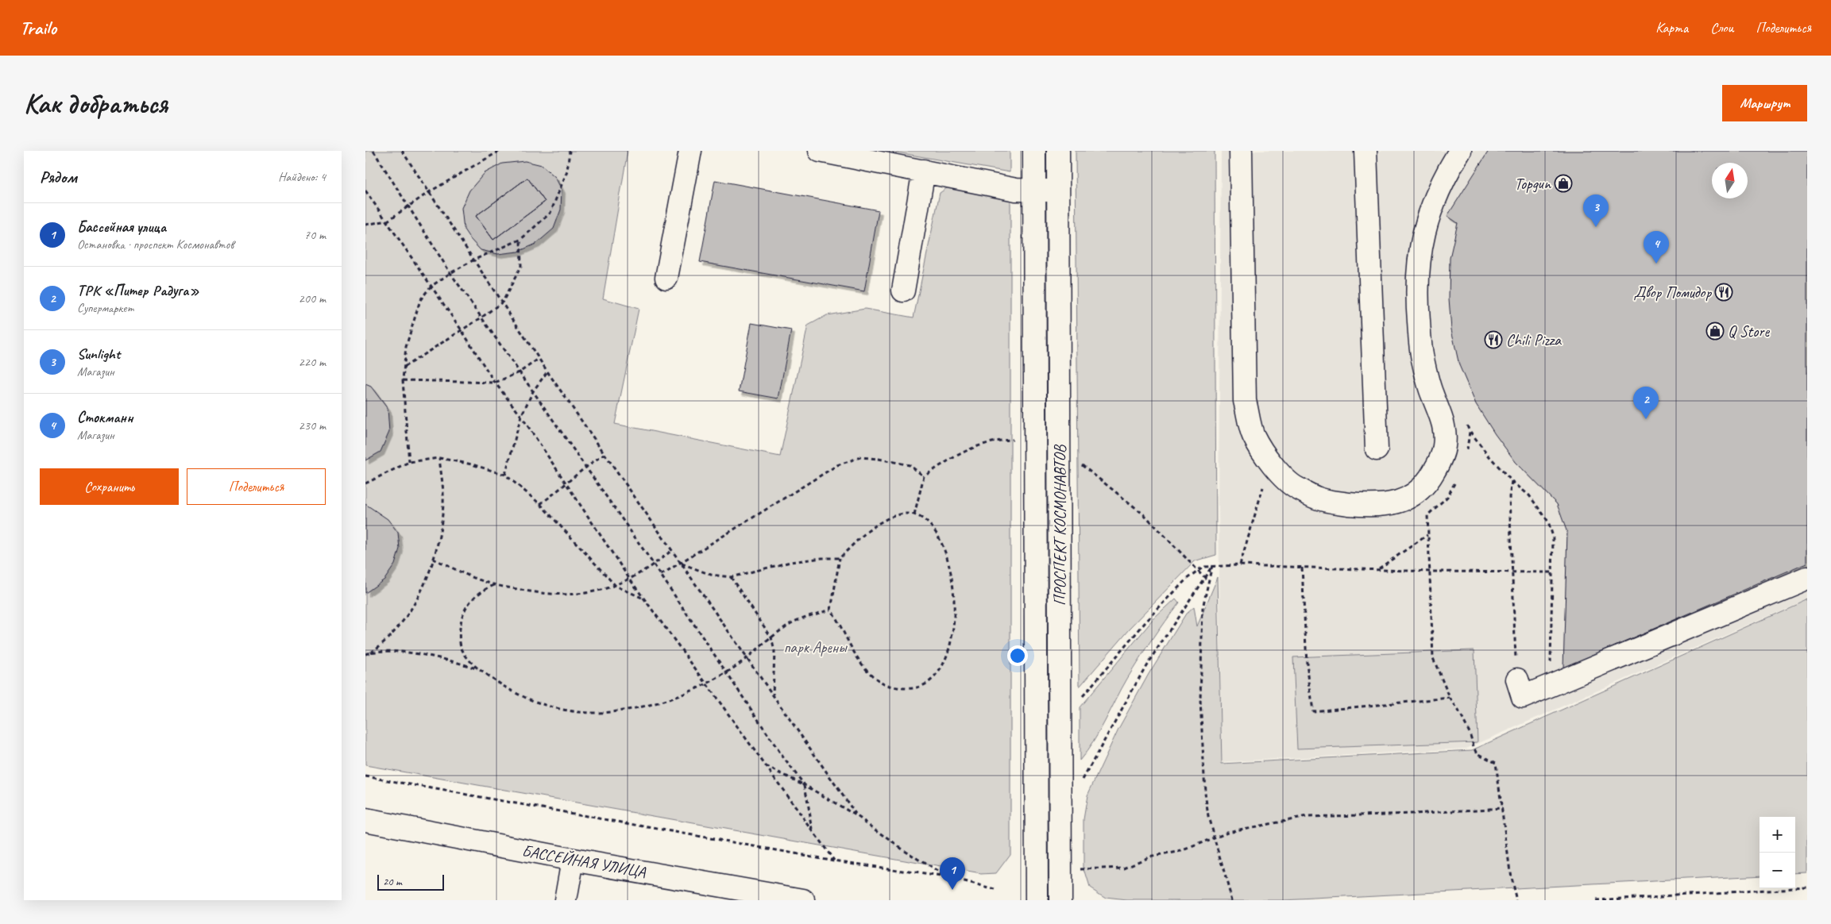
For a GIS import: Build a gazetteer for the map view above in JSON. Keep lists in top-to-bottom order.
{
  "streets": {
    "street": ["ПРОСПЕКТ КОСМОНАВТОВ", "БАССЕЙНАЯ УЛИЦА"]
  },
  "parks": ["парк Арены"],
  "places": {
    "shop": ["Topgun", "Q Store"],
    "restaurant": ["Двор Помидор", "Chili Pizza"]
  },
  "scale_bar": "20 m",
  "north": "top",
  "page": {
    "header": "Trailo",
    "nav": ["Карта", "Слои", "Поделиться"],
    "buttons": [
      "Маршрут",
      ["Сохранить", "Поделиться"]
    ],
    "title": "Как добраться",
    "heading": ["Рядом", "Найдено: 4"],
    "pins": [
      "3",
      "4",
      "2",
      "1"
    ],
    "list": [
      {
        "mark": "1",
        "name": "Бассейная улица",
        "note": "Остановка · проспект Космонавтов",
        "value": "70 m"
      },
      {
        "mark": "2",
        "name": "ТРК «Питер Радуга»",
        "note": "Супермаркет",
        "value": "200 m"
      },
      {
        "mark": "3",
        "name": "Sunlight",
        "note": "Магазин",
        "value": "220 m"
      },
      {
        "mark": "4",
        "name": "Стокманн",
        "note": "Магазин",
        "value": "230 m"
      }
    ],
    "map_buttons": ["+", "−"],
    "scale": "20 m"
  }
}
